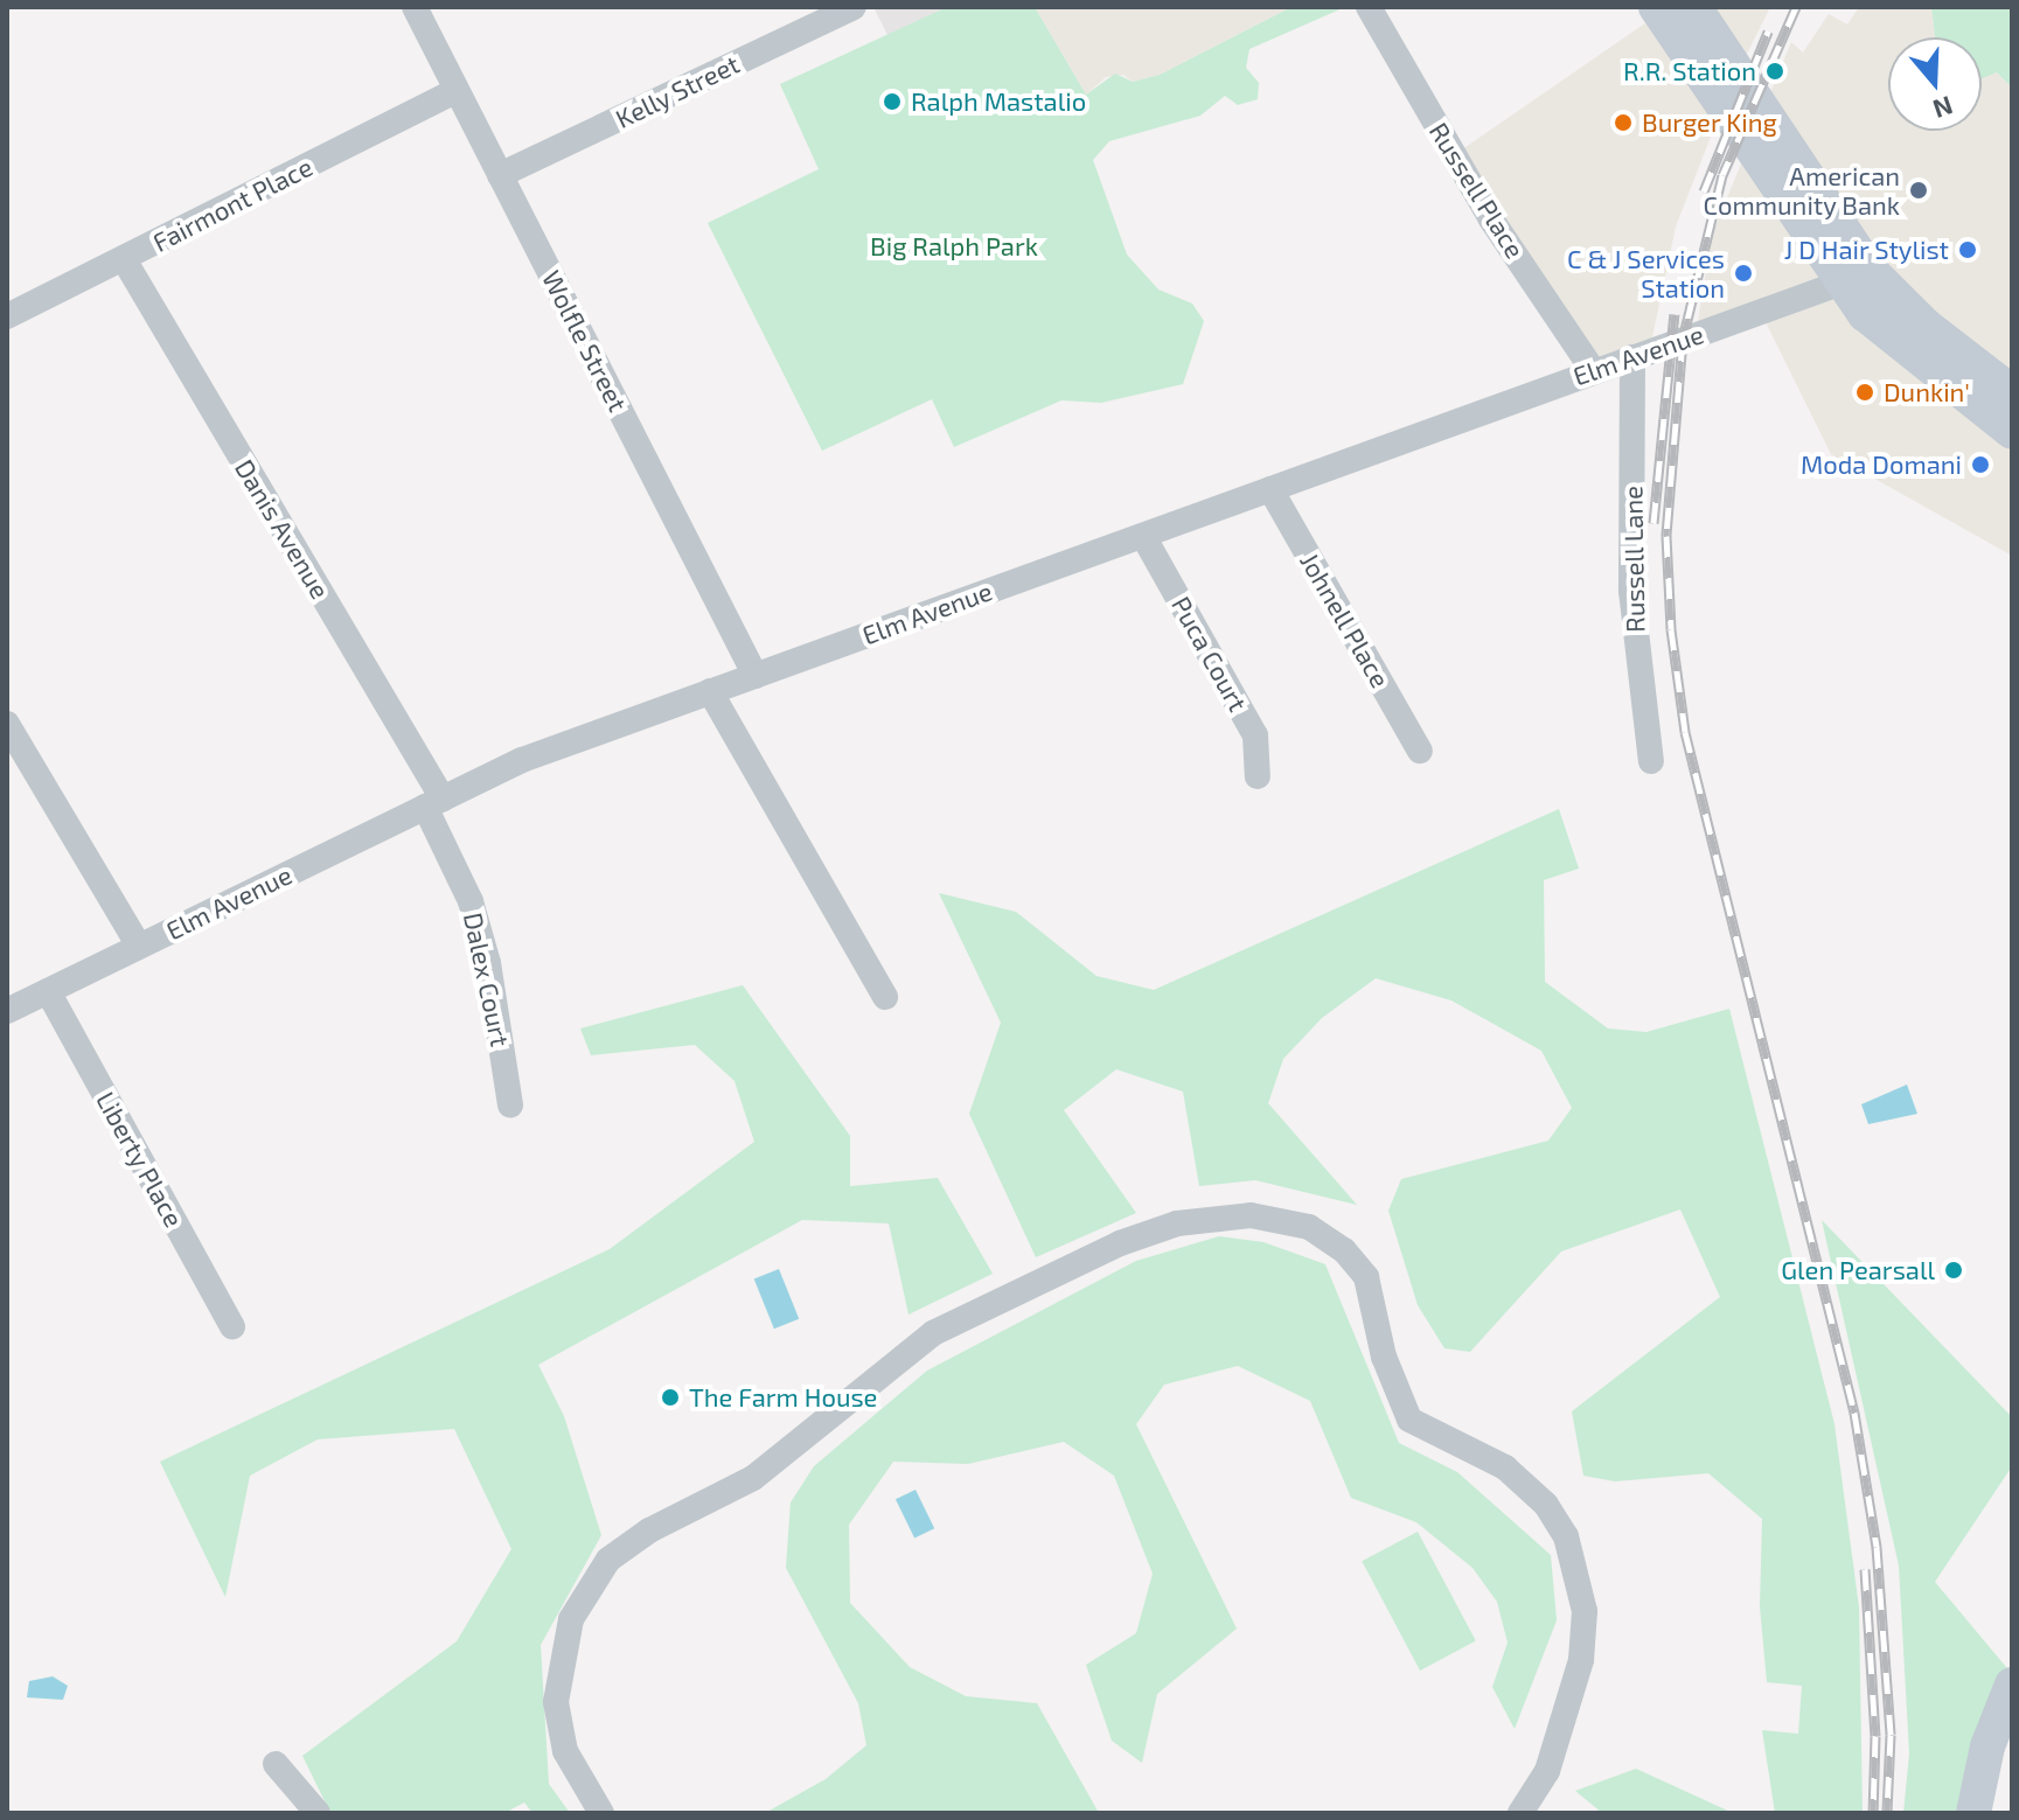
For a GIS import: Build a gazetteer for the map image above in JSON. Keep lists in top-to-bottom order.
{
  "streets": {
    "street": [
      "Kelly Street",
      "Russell Place",
      "Fairmont Place",
      "Wolfle Street",
      "Elm Avenue",
      "Danis Avenue",
      "Russell Lane",
      "Johnell Place",
      "Puca Court",
      "Dalex Court",
      "Liberty Place"
    ]
  },
  "crossings": [
    ["Kelly Street", "Wolfle Street"],
    ["Russell Place", "Elm Avenue"],
    ["Fairmont Place", "Wolfle Street"],
    ["Fairmont Place", "Danis Avenue"],
    ["Wolfle Street", "Elm Avenue"],
    ["Elm Avenue", "Danis Avenue"],
    ["Elm Avenue", "Russell Lane"],
    ["Elm Avenue", "Johnell Place"],
    ["Elm Avenue", "Puca Court"],
    ["Elm Avenue", "Dalex Court"],
    ["Elm Avenue", "Liberty Place"],
    ["Danis Avenue", "Dalex Court"]
  ],
  "parks": ["Big Ralph Park"],
  "places": [
    "R.R. Station",
    "Ralph Mastalio",
    "Burger King",
    "American Community Bank",
    "J D Hair Stylist",
    "C & J Services Station",
    "Dunkin'",
    "Moda Domani",
    "Glen Pearsall",
    "The Farm House"
  ],
  "north": "bottom"
}
